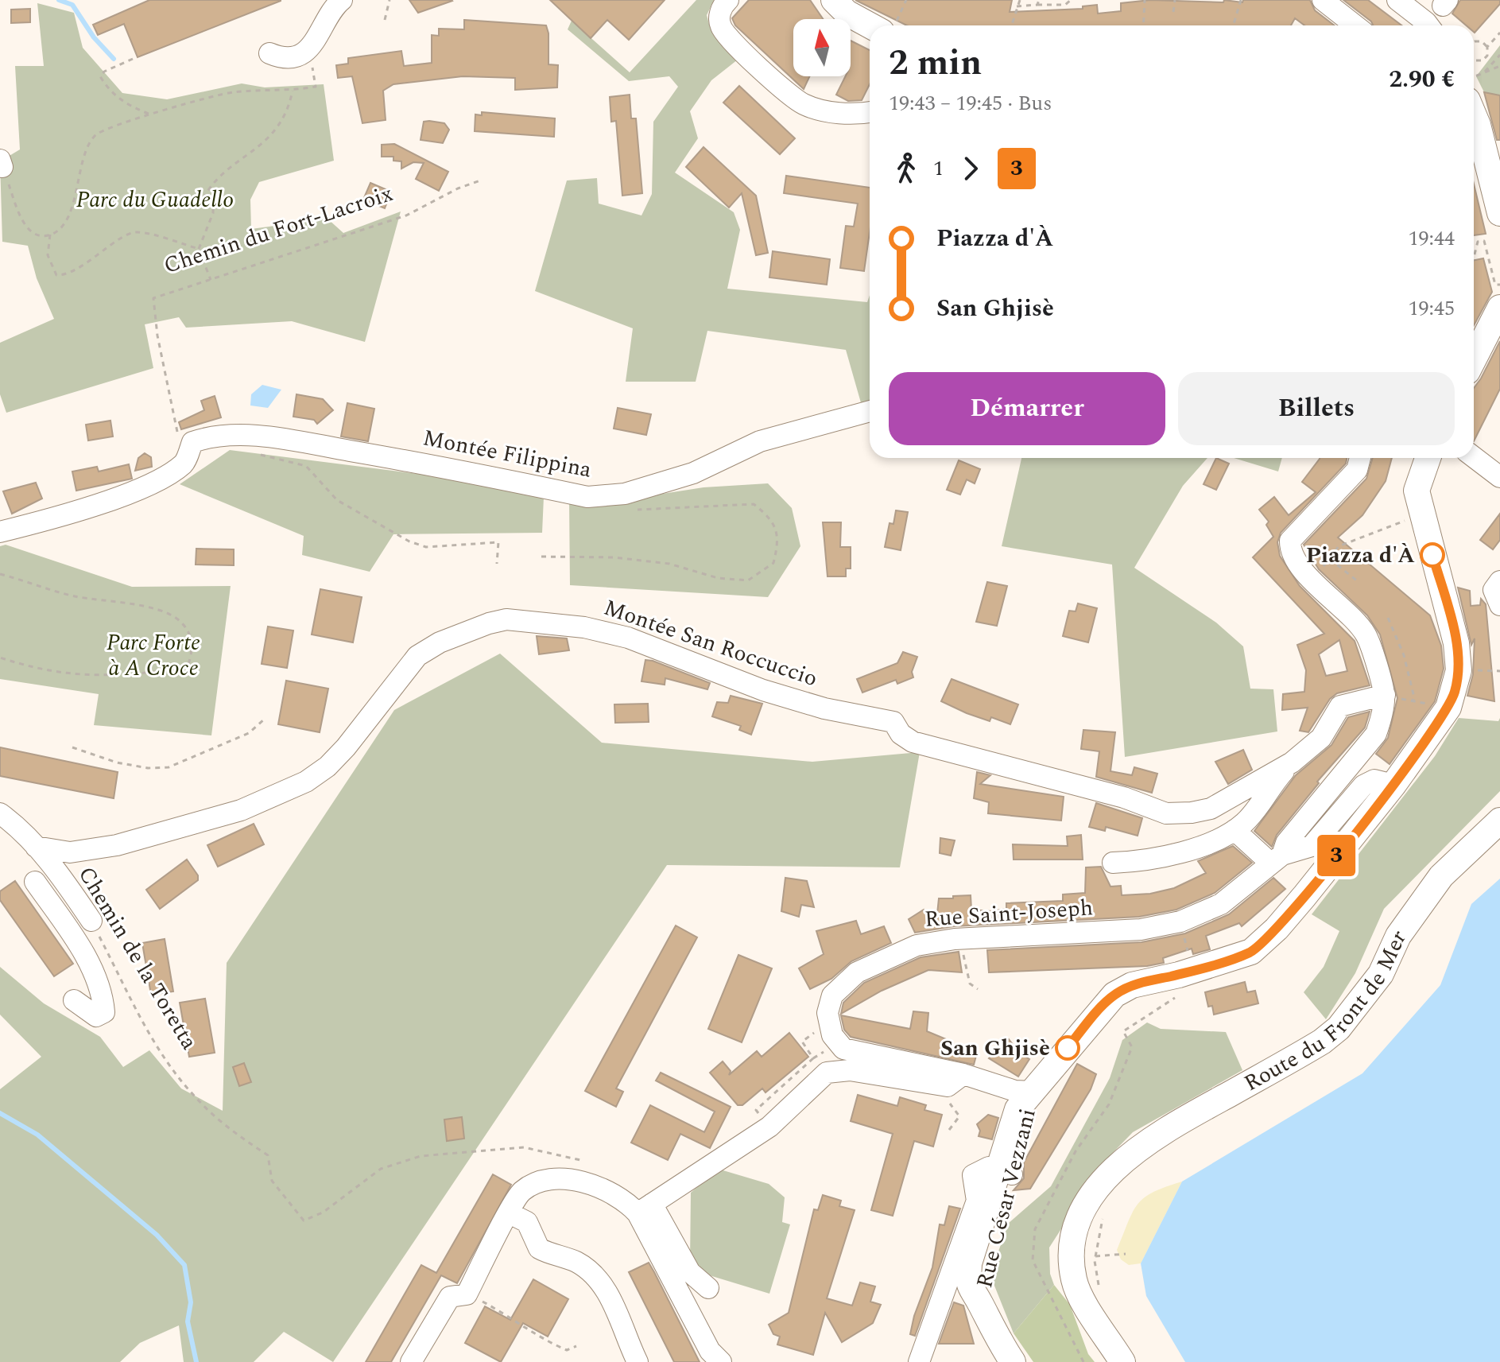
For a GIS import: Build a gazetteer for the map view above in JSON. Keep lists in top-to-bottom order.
{
  "streets": {
    "main road": ["Route du Front de Mer", "Rue César Vezzani"],
    "street": [
      "Montée Filippina",
      "Montée San Roccuccio",
      "Rue Saint-Joseph",
      "Chemin de la Toretta"
    ],
    "path": ["Chemin du Fort-Lacroix"]
  },
  "crossings": [
    ["Chemin du Fort-Lacroix", "Montée Filippina"],
    ["Montée San Roccuccio", "Chemin de la Toretta"],
    ["Rue Saint-Joseph", "Rue César Vezzani"]
  ],
  "parks": ["Parc du Guadello", "Parc Forte à A Croce"],
  "places": ["Piazza d'À", "San Ghjisè"],
  "lines": ["bus line 3"],
  "north": "top",
  "page": {
    "on_map": "3",
    "heading": ["2 min", "19:43 – 19:45 · Bus", "2.90 €"],
    "legs": ["1", "3"],
    "list": [
      {
        "name": "Piazza d'À",
        "value": "19:44"
      },
      {
        "name": "San Ghjisè",
        "value": "19:45"
      }
    ],
    "buttons": ["Démarrer", "Billets"]
  }
}
